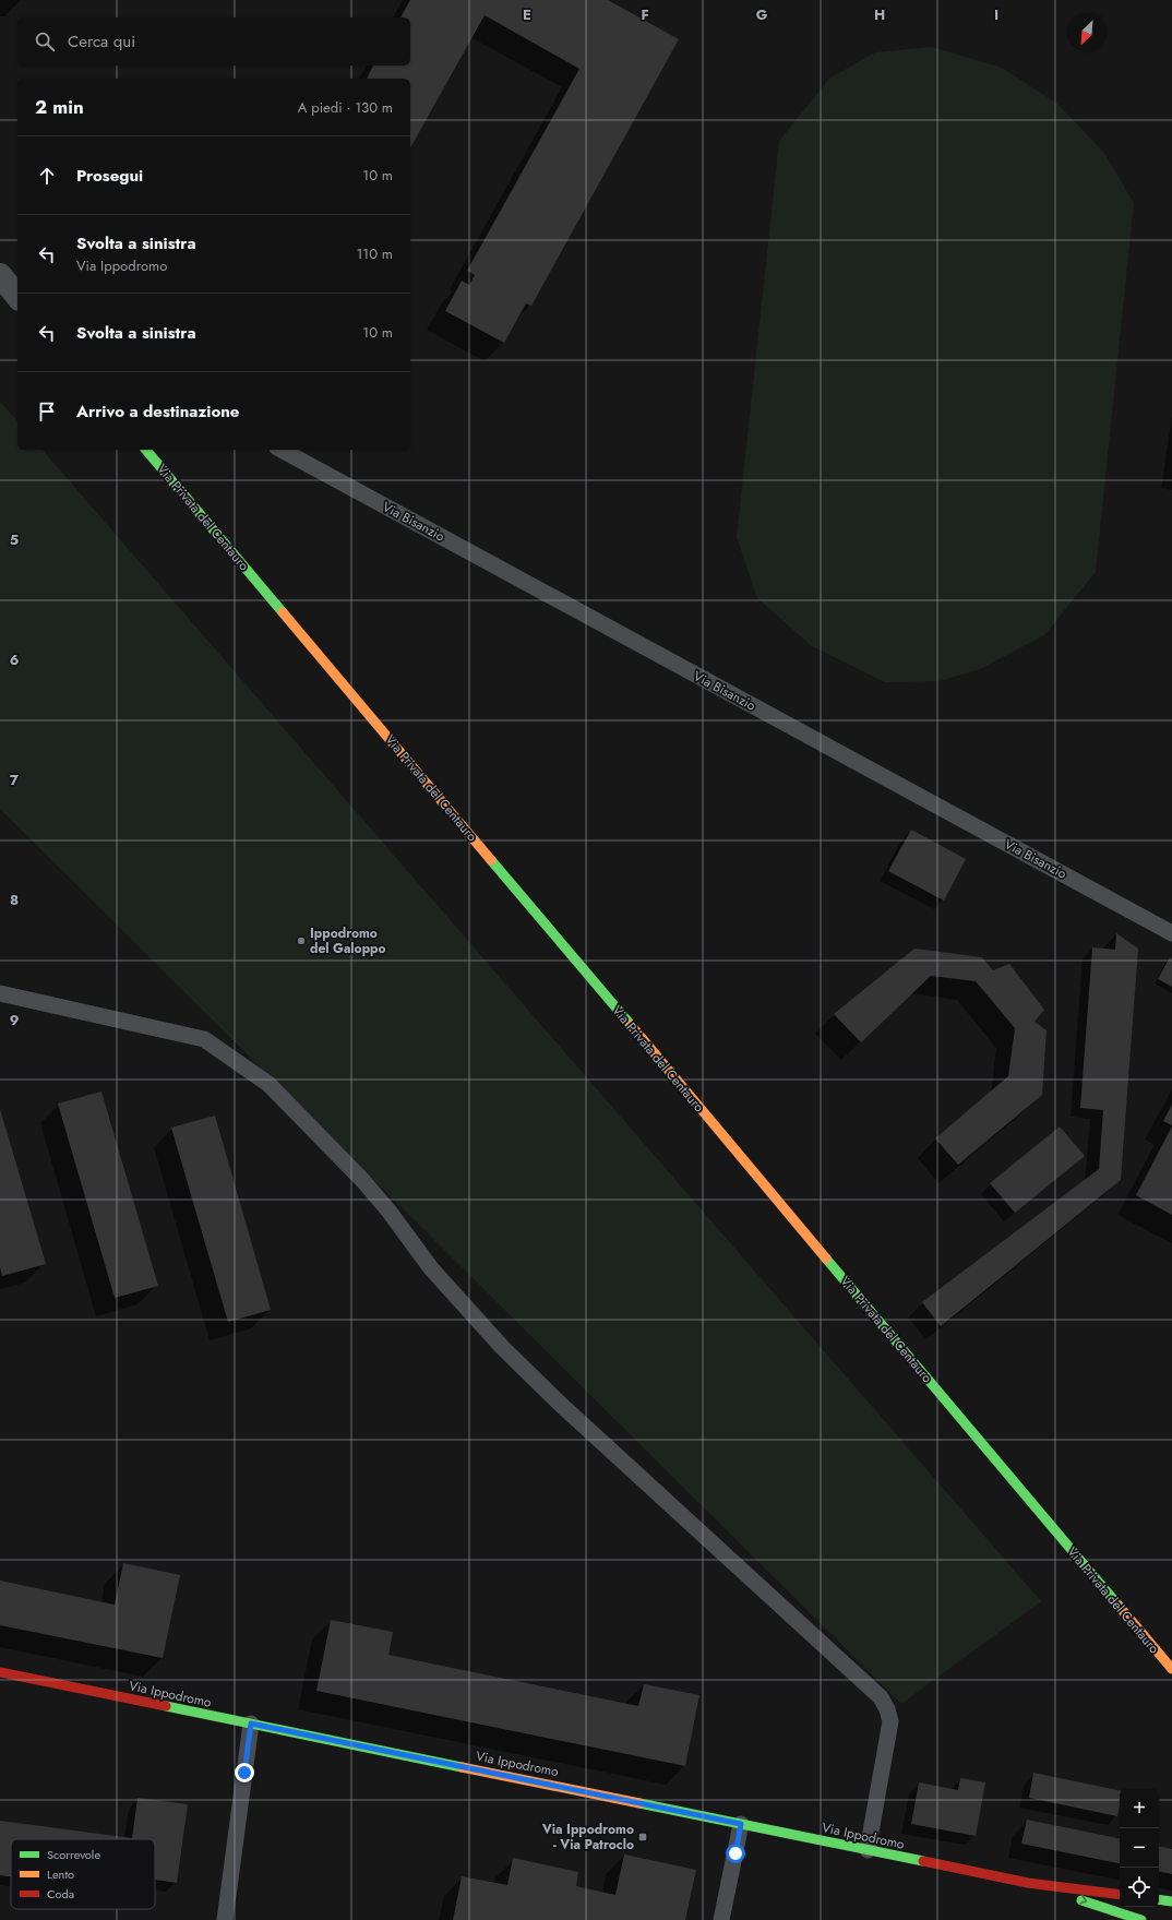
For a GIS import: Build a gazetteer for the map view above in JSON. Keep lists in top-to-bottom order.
{
  "streets": {
    "street": ["Via Privata del Centauro", "Via Ippodromo"],
    "lane": ["Via Bisanzio"]
  },
  "places": {
    "other": ["Ippodromo del Galoppo"],
    "transit": ["Via Ippodromo - Via Patroclo"]
  },
  "legend": ["Scorrevole", "Lento", "Coda"],
  "north": "bottom left",
  "page": {
    "search": "Cerca qui",
    "heading": ["2 min", "A piedi · 130 m"],
    "list": [
      ["Prosegui", "10 m"],
      ["Svolta a sinistra", "Via Ippodromo", "110 m"],
      ["Svolta a sinistra", "10 m"],
      "Arrivo a destinazione"
    ],
    "map_buttons": ["+", "−"]
  },
  "grid": {
    "columns": [
      "E",
      "F",
      "G",
      "H",
      "I"
    ],
    "rows": [
      "5",
      "6",
      "7",
      "8",
      "9"
    ]
  }
}
